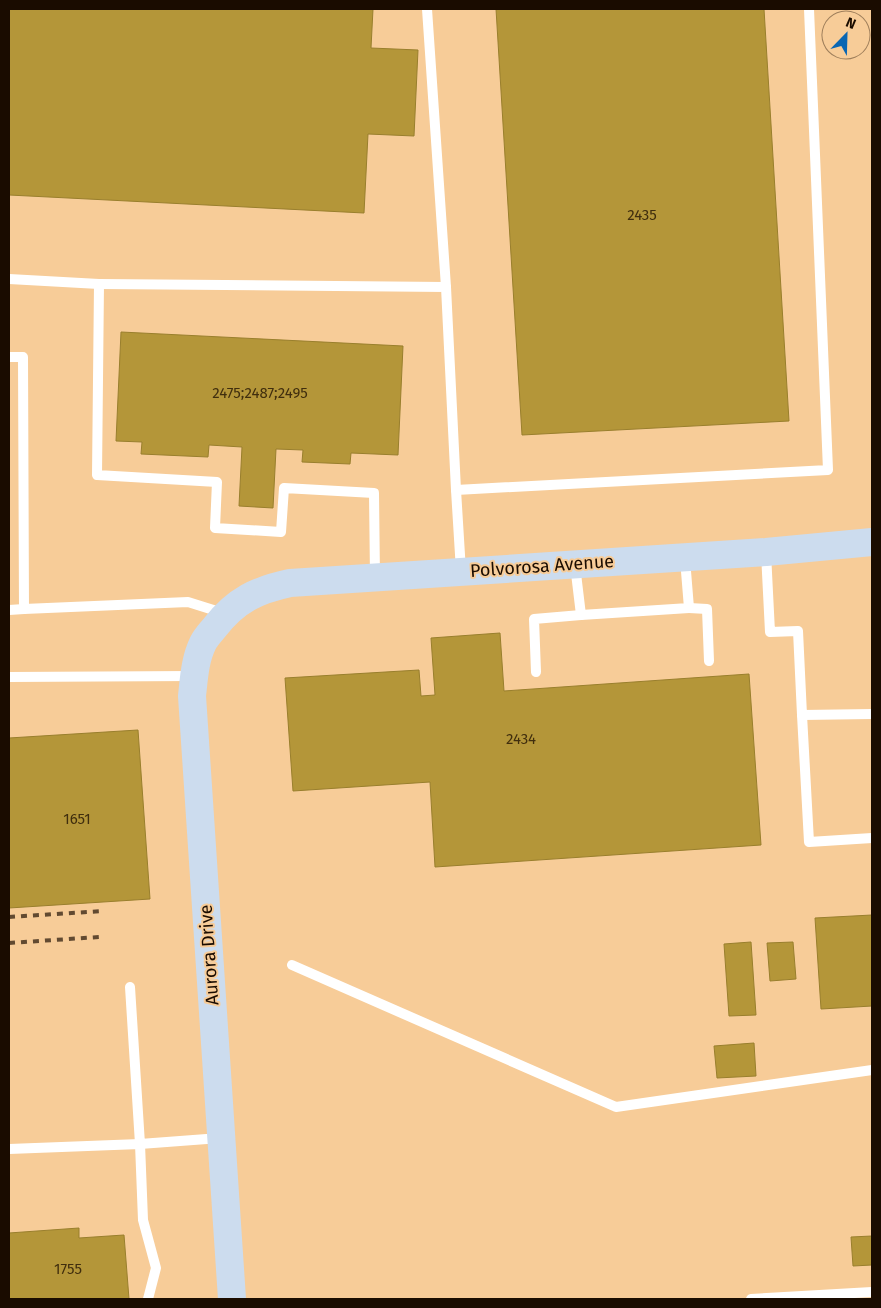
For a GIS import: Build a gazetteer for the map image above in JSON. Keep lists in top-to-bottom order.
{
  "streets": {
    "street": ["Polvorosa Avenue", "Aurora Drive"]
  },
  "crossings": [
    ["Polvorosa Avenue", "Aurora Drive"]
  ],
  "house_numbers": [
    "2435",
    "2475;2487;2495",
    "2434",
    "1651",
    "1755"
  ],
  "north": "top right"
}
